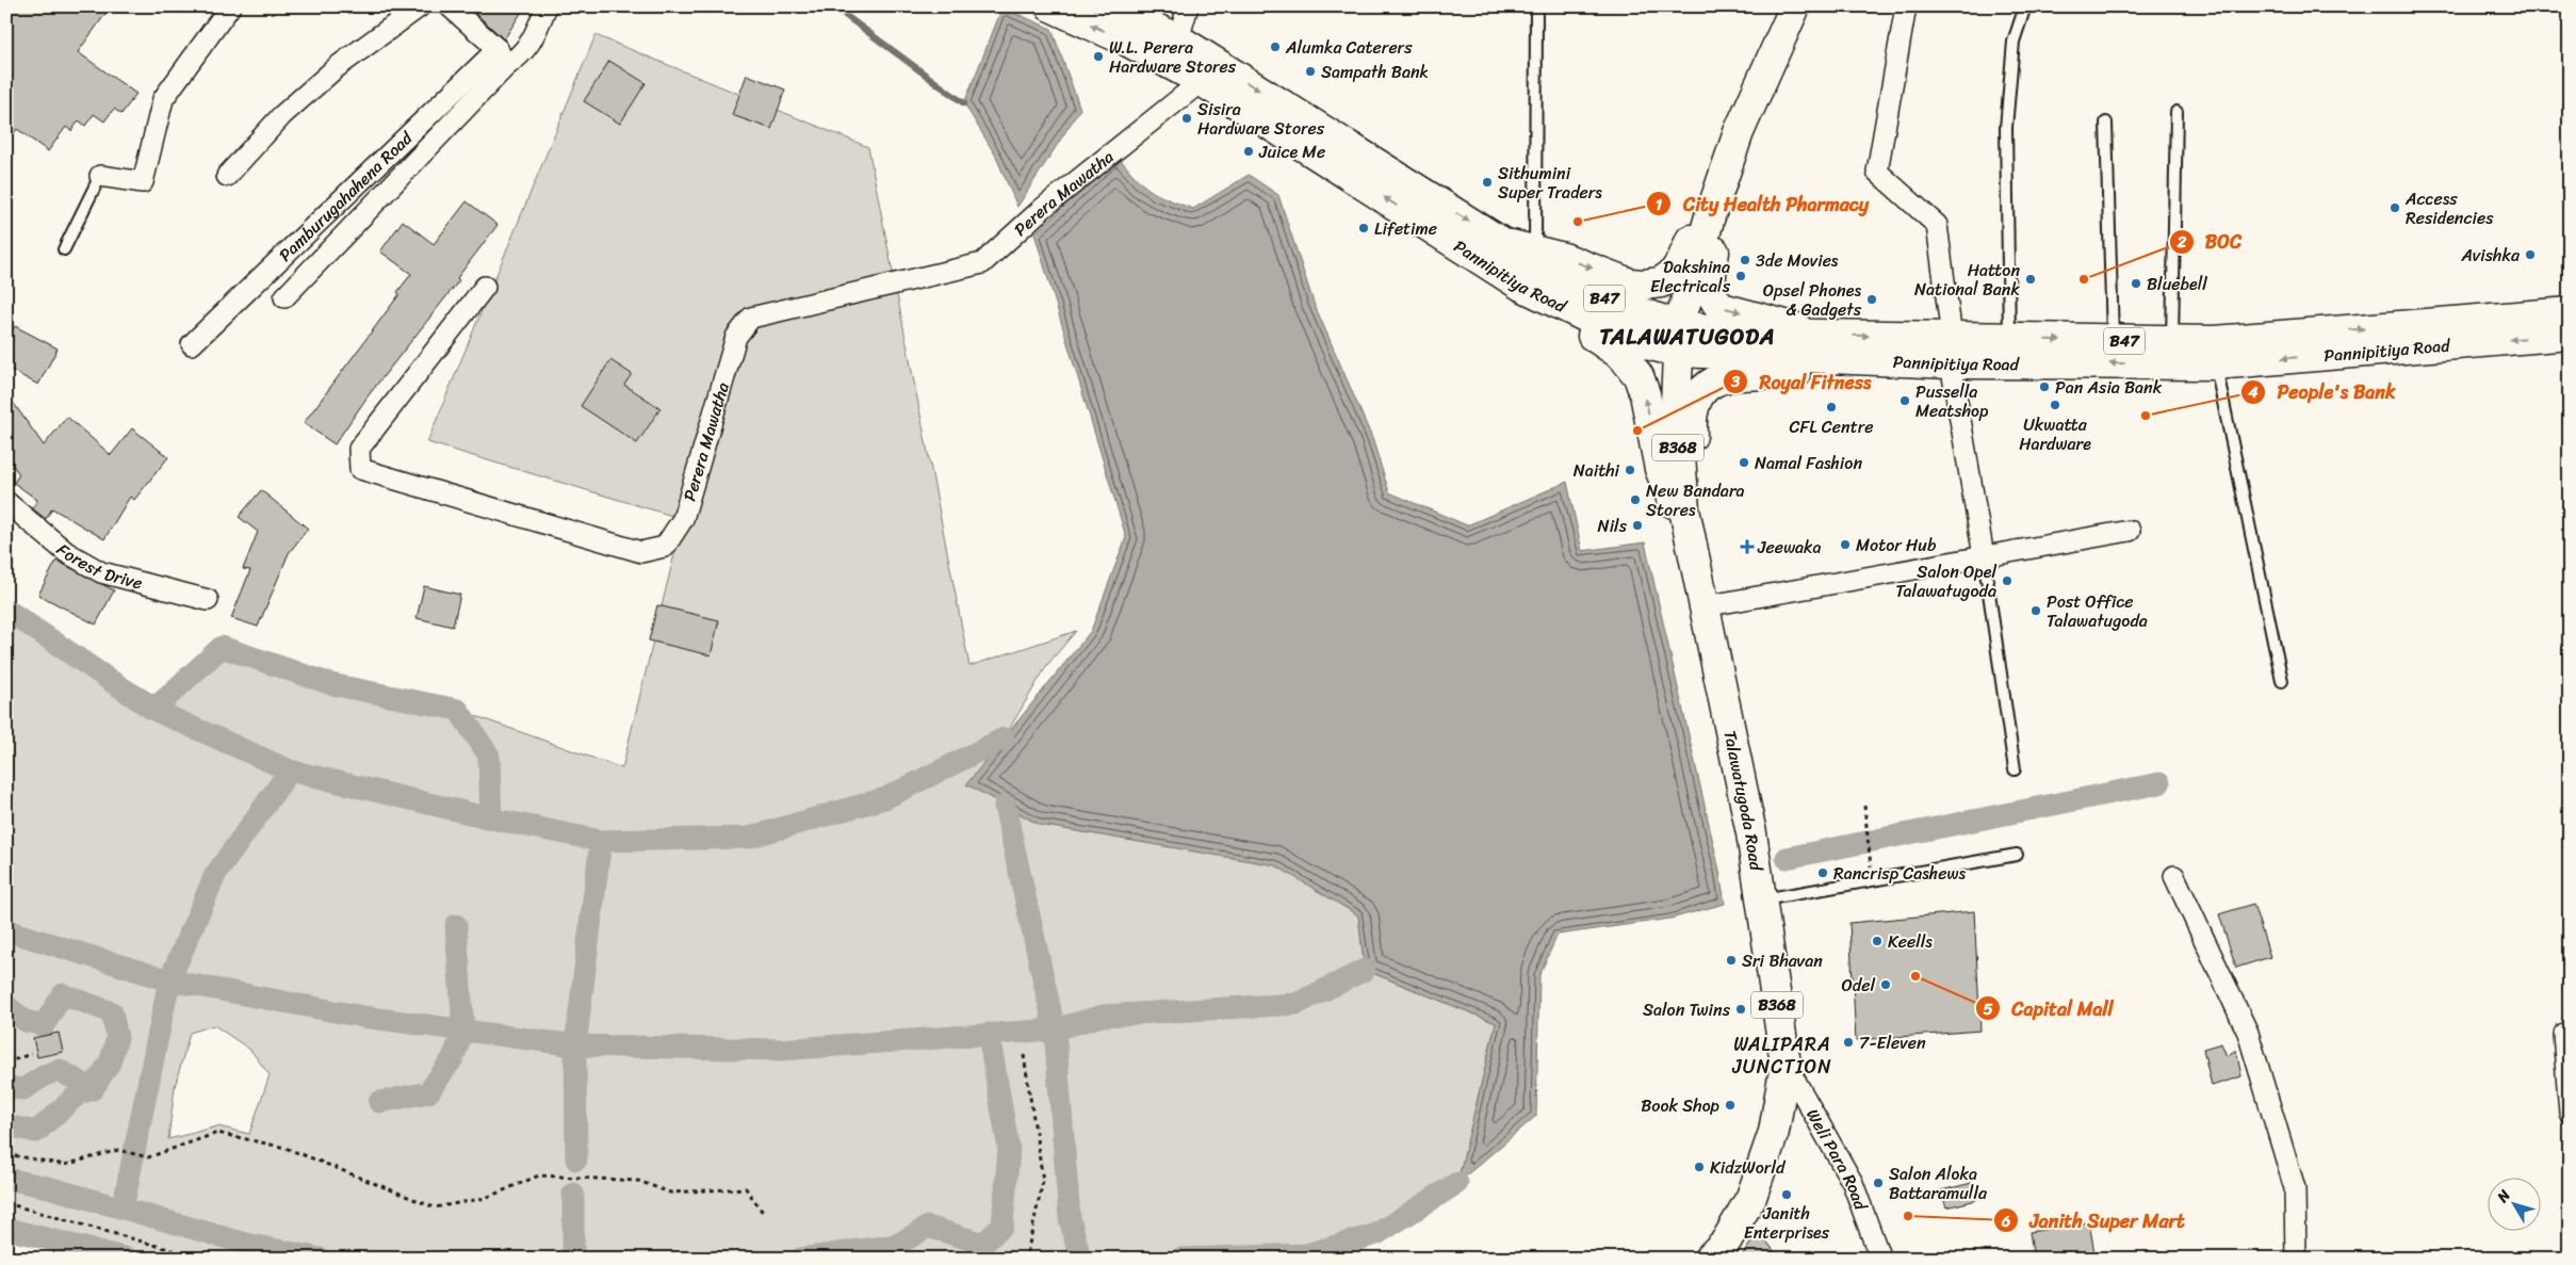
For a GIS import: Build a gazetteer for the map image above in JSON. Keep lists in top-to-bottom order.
{
  "streets": {
    "main road": [
      "Pannipitiya Road",
      "B47",
      "B368",
      "Talawatugoda Road"
    ],
    "street": [
      "Perera Mawatha",
      "Pamburugahahena Road",
      "Forest Drive",
      "Weli Para Road"
    ]
  },
  "crossings": [
    ["Perera Mawatha", "Pannipitiya Road"],
    ["Pannipitiya Road", "Talawatugoda Road"],
    ["Talawatugoda Road", "Weli Para Road"]
  ],
  "districts": ["TALAWATUGODA", "WALIPARA JUNCTION"],
  "places": {
    "other": [
      "Alumka Caterers",
      "W.L. Perera Hardware Stores",
      "Sampath Bank",
      "Sisira Hardware Stores",
      "Juice Me",
      "Sithumini Super Traders",
      "Access Residencies",
      "City Health Pharmacy",
      "Lifetime",
      "Avishka",
      "3de Movies",
      "Dakshina Electricals",
      "Hatton National Bank",
      "BOC",
      "Bluebell",
      "Opsel Phones & Gadgets",
      "Pan Asia Bank",
      "Pussella Meatshop",
      "Ukwatta Hardware",
      "CFL Centre",
      "People's Bank",
      "Royal Fitness",
      "Namal Fashion",
      "Naithi",
      "New Bandara Stores",
      "Nils",
      "Motor Hub",
      "Salon Opel Talawatugoda",
      "Post Office Talawatugoda",
      "Rancrisp Cashews",
      "Keells",
      "Sri Bhavan",
      "Capital Mall",
      "Odel",
      "Salon Twins",
      "7-Eleven",
      "Book Shop",
      "KidzWorld",
      "Salon Aloka Battaramulla",
      "Janith Enterprises",
      "Janith Super Mart"
    ],
    "health": ["Jeewaka"]
  },
  "north": "top left"
}
